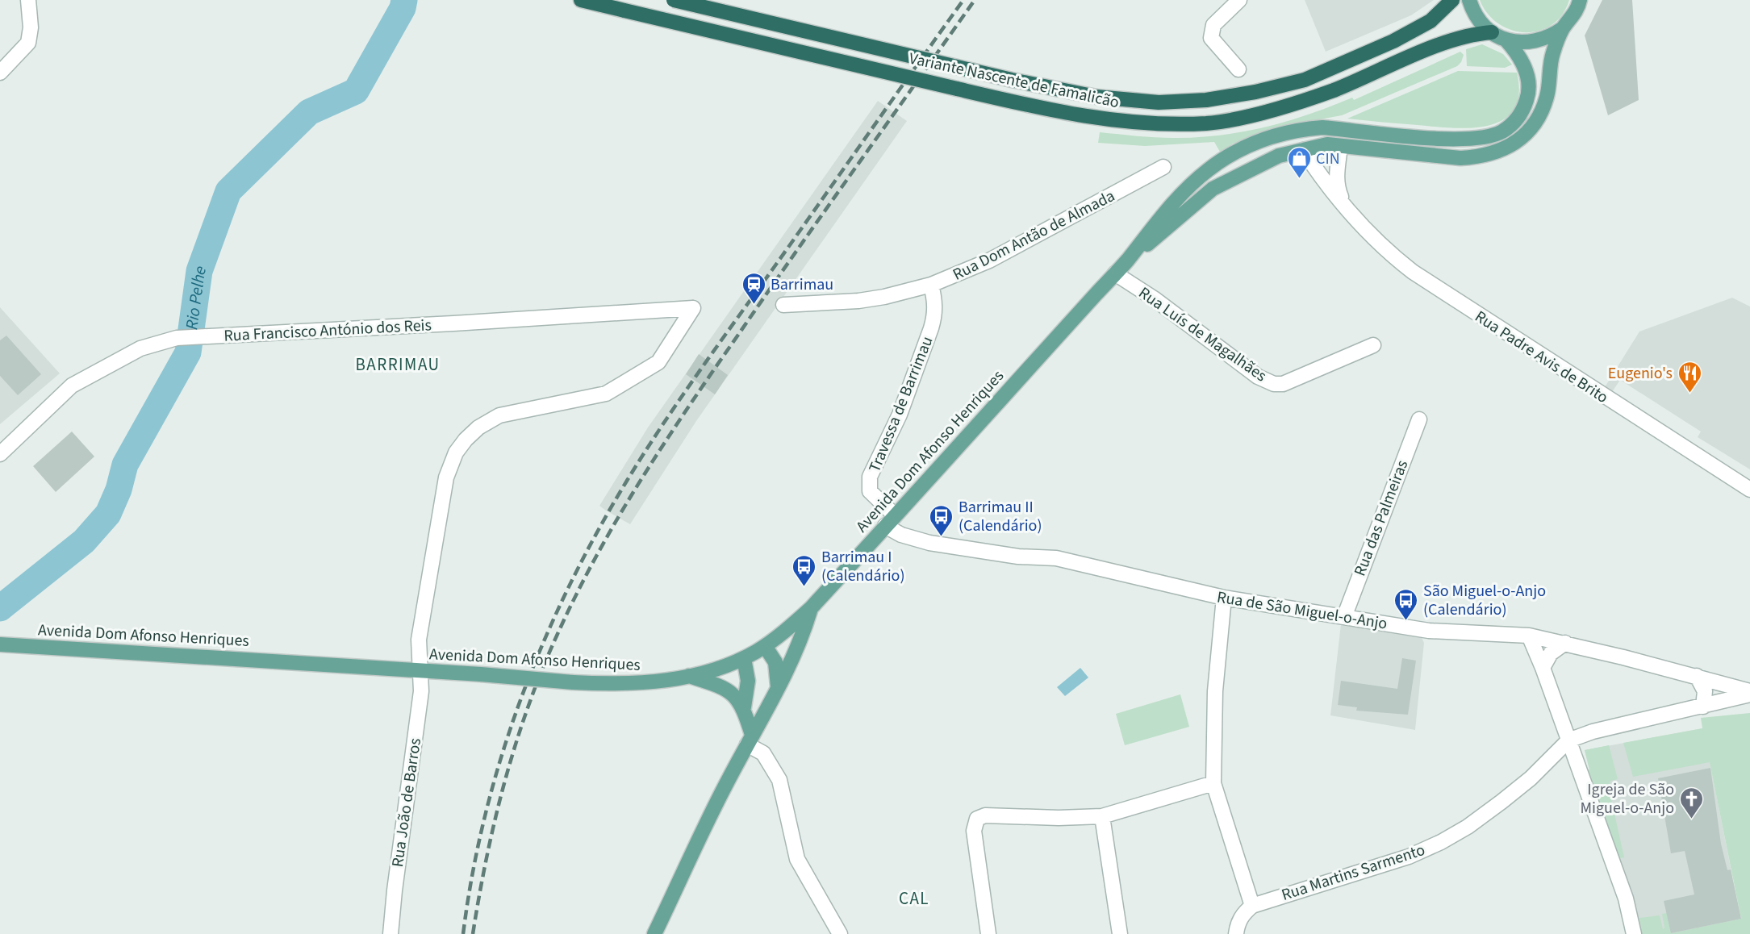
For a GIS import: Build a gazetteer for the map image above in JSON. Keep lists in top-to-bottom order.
{
  "streets": {
    "highway": ["Variante Nascente de Famalicão"],
    "main road": ["Avenida Dom Afonso Henriques"],
    "street": [
      "Rua Dom Antão de Almada",
      "Rua Francisco António dos Reis",
      "Rua Luís de Magalhães",
      "Rua Padre Avis de Brito",
      "Travessa de Barrimau",
      "Rua das Palmeiras",
      "Rua de São Miguel-o-Anjo",
      "Rua João de Barros",
      "Rua Martins Sarmento"
    ]
  },
  "crossings": [
    ["Variante Nascente de Famalicão", "Avenida Dom Afonso Henriques"],
    ["Rua Dom Antão de Almada", "Travessa de Barrimau"],
    ["Rua Francisco António dos Reis", "Rua João de Barros"],
    ["Rua Luís de Magalhães", "Avenida Dom Afonso Henriques"],
    ["Rua Padre Avis de Brito", "Avenida Dom Afonso Henriques"],
    ["Travessa de Barrimau", "Avenida Dom Afonso Henriques"],
    ["Travessa de Barrimau", "Rua de São Miguel-o-Anjo"],
    ["Avenida Dom Afonso Henriques", "Rua de São Miguel-o-Anjo"],
    ["Avenida Dom Afonso Henriques", "Rua João de Barros"],
    ["Rua das Palmeiras", "Rua de São Miguel-o-Anjo"]
  ],
  "districts": ["BARRIMAU", "CAL"],
  "water": ["Rio Pelhe"],
  "places": {
    "shop": ["CIN"],
    "station": ["Barrimau"],
    "restaurant": ["Eugenio's"],
    "bus stop": ["Barrimau II (Calendário)", "Barrimau I (Calendário)", "São Miguel-o-Anjo (Calendário)"],
    "church": ["Igreja de São Miguel-o-Anjo"]
  }
}
